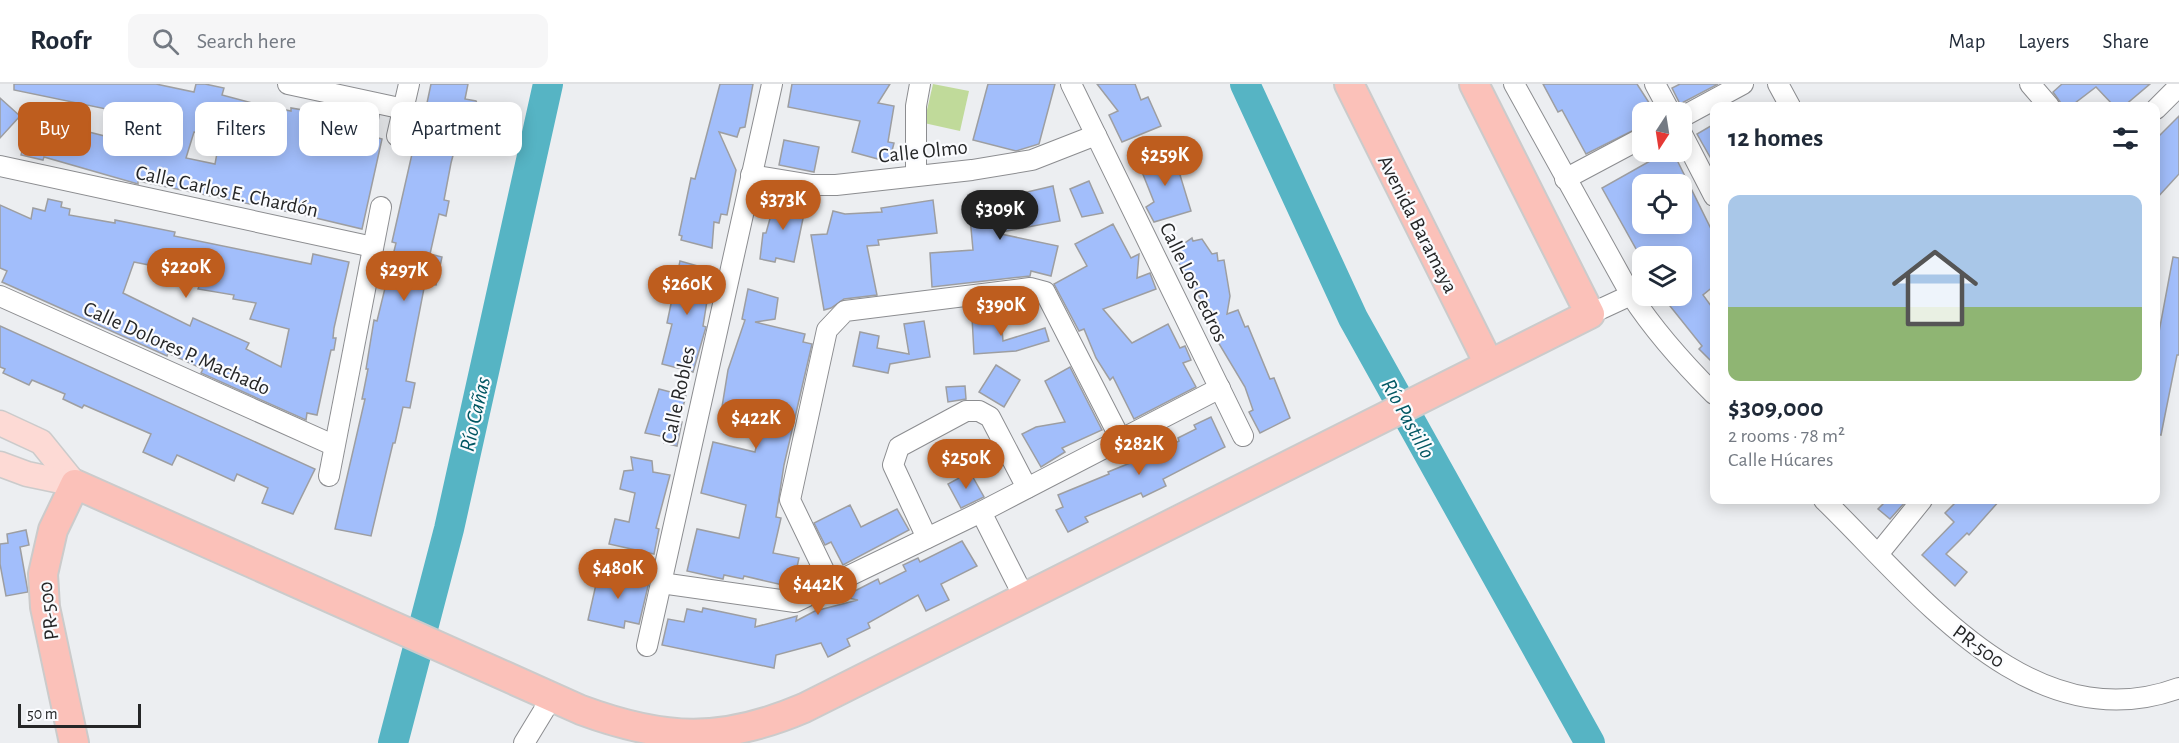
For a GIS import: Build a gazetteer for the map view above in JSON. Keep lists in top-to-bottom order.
{
  "streets": {
    "highway": ["Avenida Baramaya", "PR-500"],
    "street": [
      "Calle Olmo",
      "Calle Carlos E. Chardón",
      "Calle Los Cedros",
      "Calle Dolores P. Machado",
      "Calle Robles"
    ]
  },
  "crossings": [
    ["Calle Olmo", "Calle Los Cedros"],
    ["Calle Olmo", "Calle Robles"]
  ],
  "water": ["Río Cañas", "Río Pastillo"],
  "scale_bar": "50 m",
  "north": "bottom",
  "page": {
    "header": "Roofr",
    "search": "Search here",
    "nav": ["Map", "Layers", "Share"],
    "chip": [
      "Buy",
      "Rent",
      "Filters",
      "New",
      "Apartment"
    ],
    "heading": "12 homes",
    "price": [
      "$259K",
      "$373K",
      "$309K",
      "$220K",
      "$297K",
      "$260K",
      "$390K",
      "$422K",
      "$282K",
      "$250K",
      "$480K",
      "$442K"
    ],
    "list": [
      {
        "name": "$309,000",
        "note": "2 rooms · 78 m² · Calle Húcares"
      }
    ],
    "scale": "50 m"
  }
}
